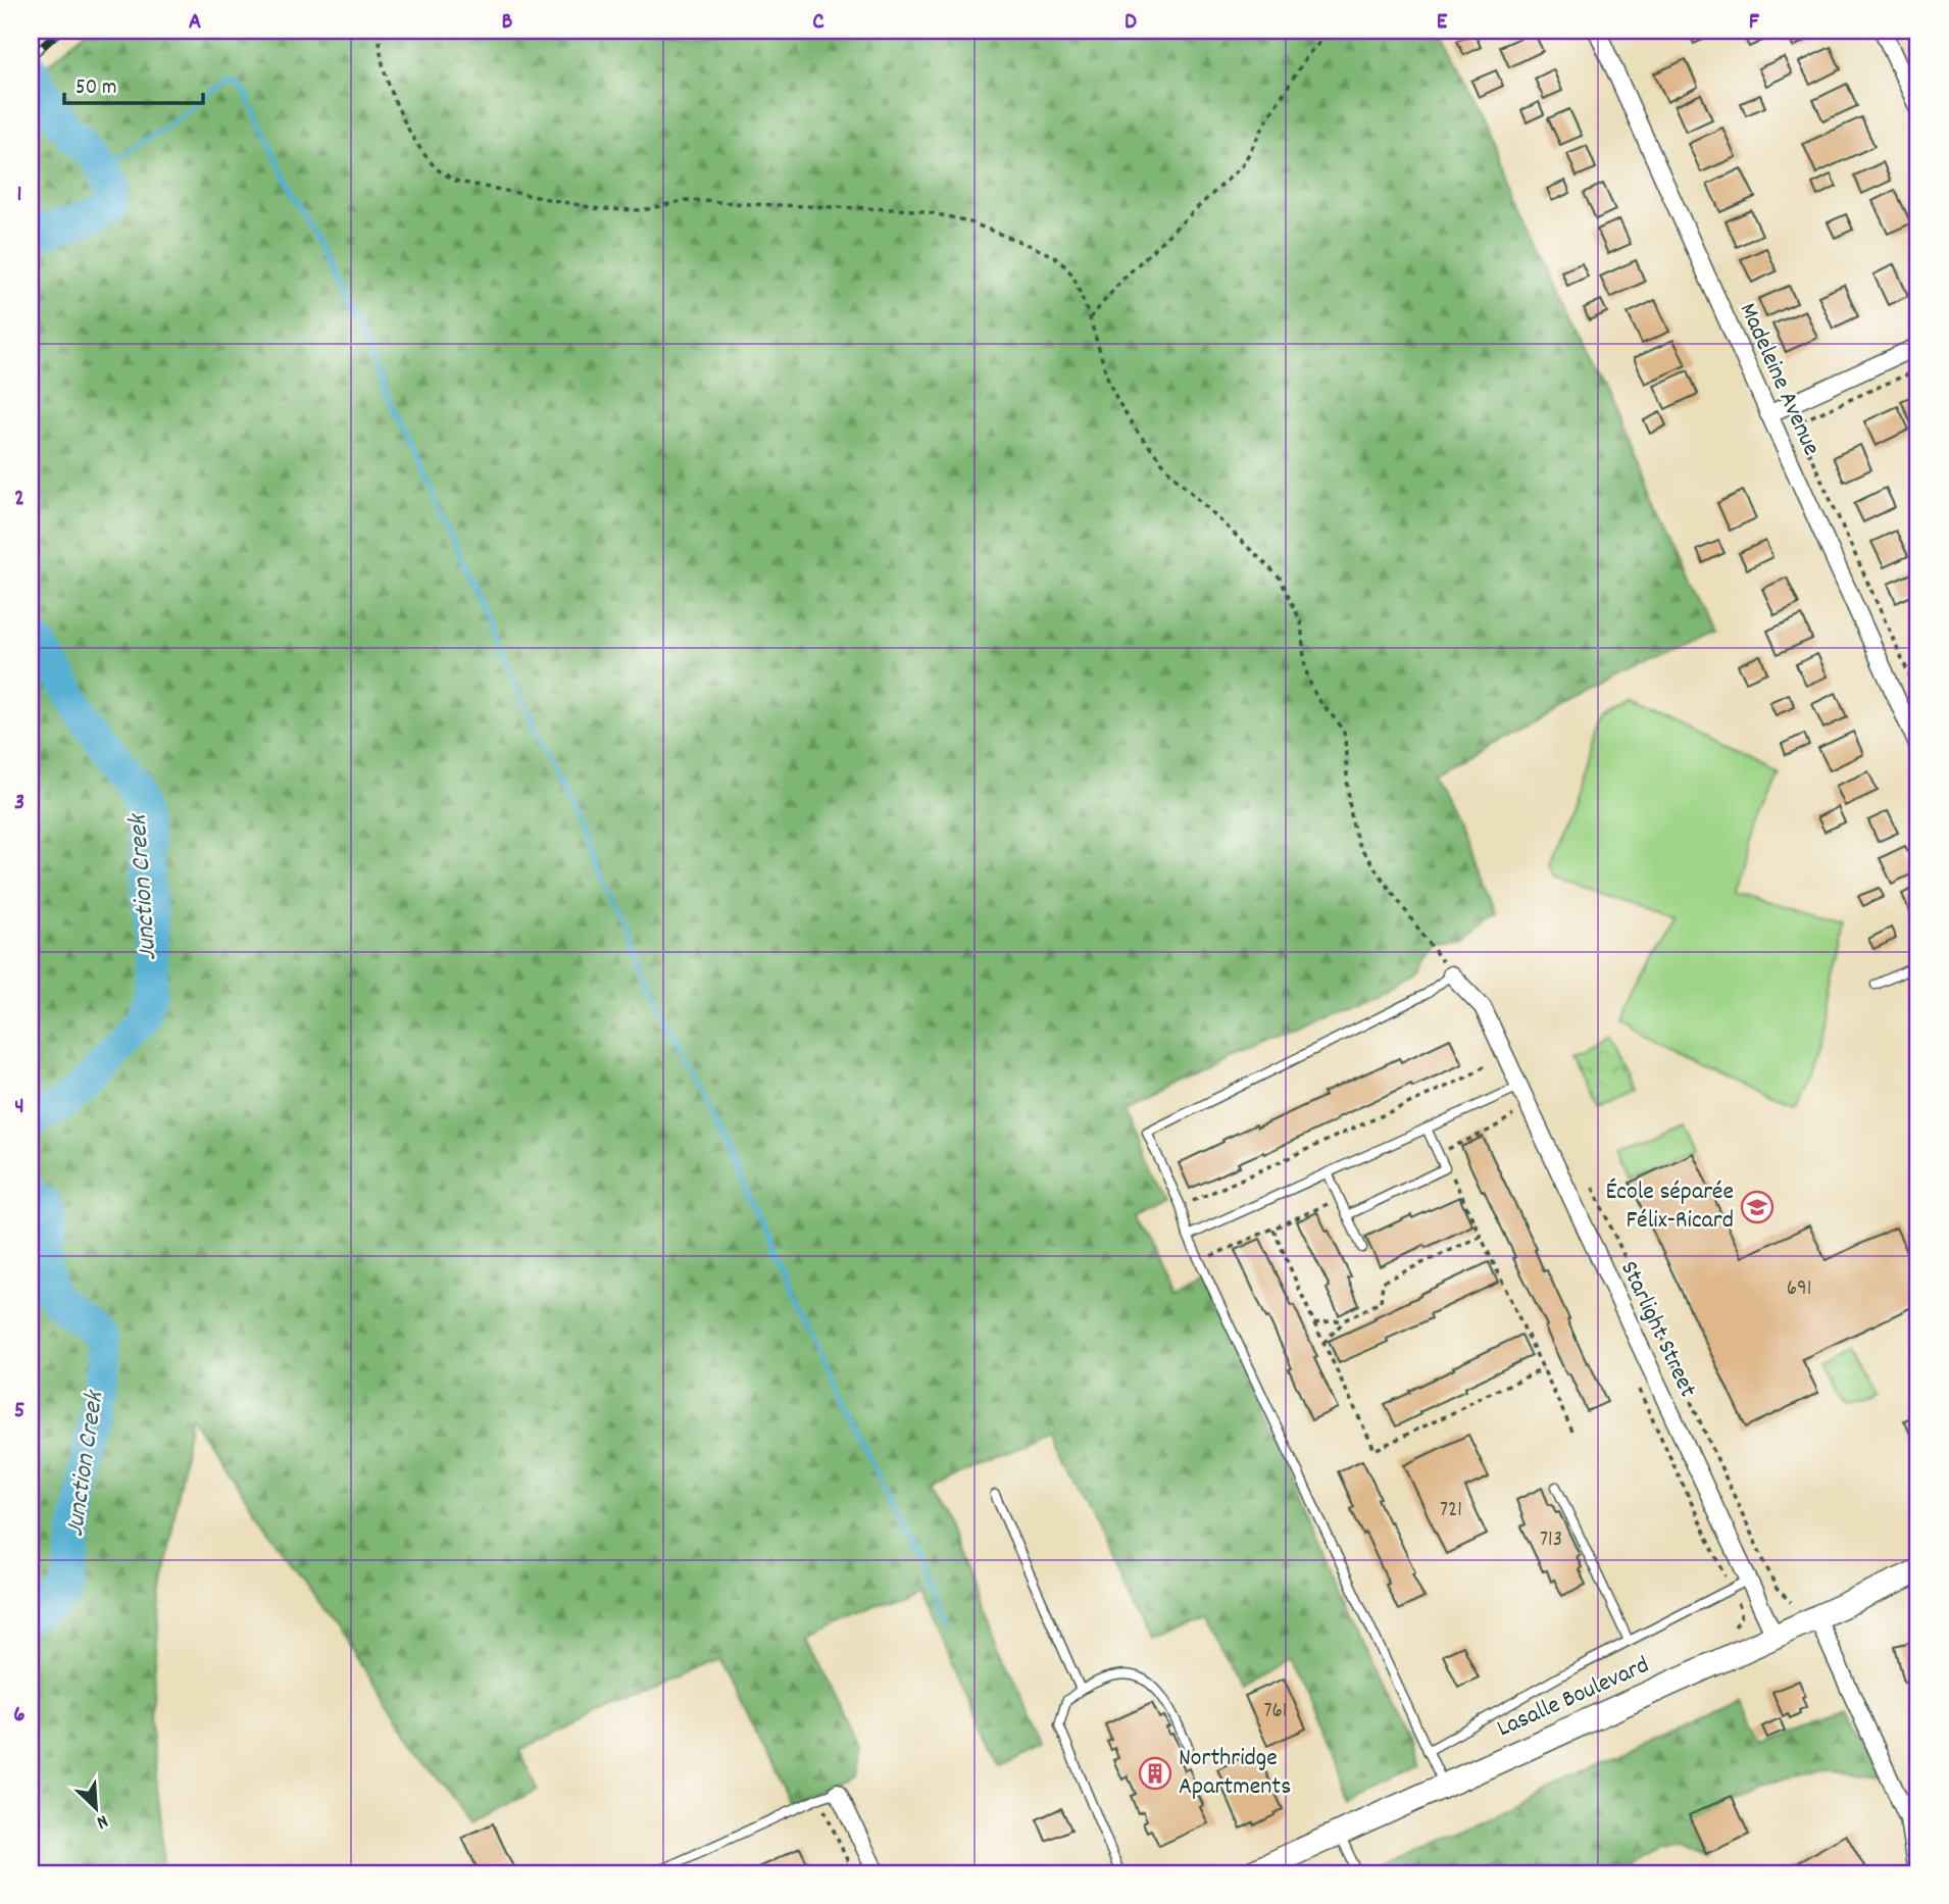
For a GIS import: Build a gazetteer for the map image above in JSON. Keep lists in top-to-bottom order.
{
  "streets": {
    "main road": ["Lasalle Boulevard"],
    "street": ["Madeleine Avenue", "Starlight Street"]
  },
  "crossings": [
    ["Starlight Street", "Lasalle Boulevard"]
  ],
  "water": ["Junction Creek"],
  "places": {
    "school or university": ["École séparée Félix-Ricard"],
    "building": ["Northridge Apartments"]
  },
  "house_numbers": [
    "691",
    "721",
    "713",
    "761"
  ],
  "scale_bar": "50 m",
  "north": "bottom right",
  "grid": {
    "columns": [
      "A",
      "B",
      "C",
      "D",
      "E",
      "F"
    ],
    "rows": [
      "1",
      "2",
      "3",
      "4",
      "5",
      "6"
    ]
  }
}
